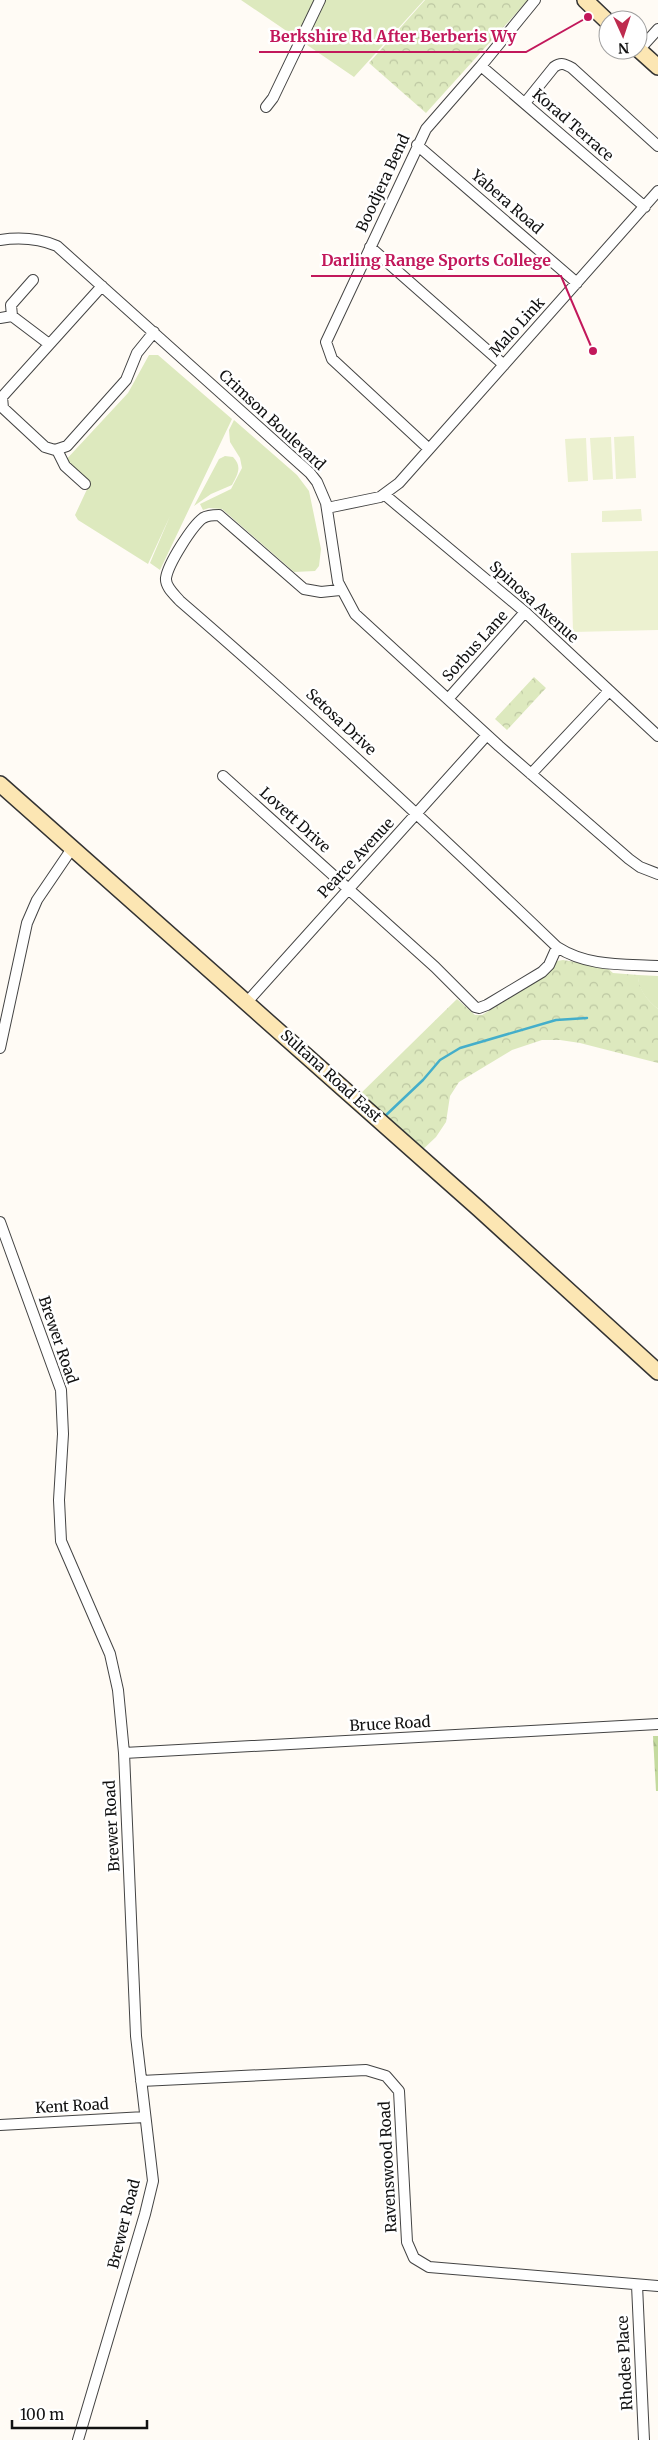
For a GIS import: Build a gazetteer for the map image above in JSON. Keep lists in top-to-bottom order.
{
  "streets": {
    "street": [
      "Korad Terrace",
      "Boodjera Bend",
      "Yabera Road",
      "Malo Link",
      "Crimson Boulevard",
      "Spinosa Avenue",
      "Sorbus Lane",
      "Setosa Drive",
      "Lovett Drive",
      "Pearce Avenue",
      "Sultana Road East",
      "Brewer Road",
      "Bruce Road",
      "Kent Road",
      "Ravenswood Road",
      "Rhodes Place"
    ]
  },
  "crossings": [
    ["Korad Terrace", "Boodjera Bend"],
    ["Korad Terrace", "Malo Link"],
    ["Boodjera Bend", "Yabera Road"],
    ["Boodjera Bend", "Malo Link"],
    ["Yabera Road", "Malo Link"],
    ["Malo Link", "Spinosa Avenue"],
    ["Crimson Boulevard", "Sorbus Lane"],
    ["Crimson Boulevard", "Setosa Drive"],
    ["Crimson Boulevard", "Pearce Avenue"],
    ["Spinosa Avenue", "Sorbus Lane"],
    ["Setosa Drive", "Lovett Drive"],
    ["Setosa Drive", "Pearce Avenue"],
    ["Lovett Drive", "Pearce Avenue"],
    ["Pearce Avenue", "Sultana Road East"],
    ["Brewer Road", "Bruce Road"],
    ["Brewer Road", "Kent Road"],
    ["Brewer Road", "Ravenswood Road"],
    ["Ravenswood Road", "Rhodes Place"]
  ],
  "places": ["Berkshire Rd After Berberis Wy", "Darling Range Sports College"],
  "scale_bar": "100 m",
  "north": "bottom"
}
